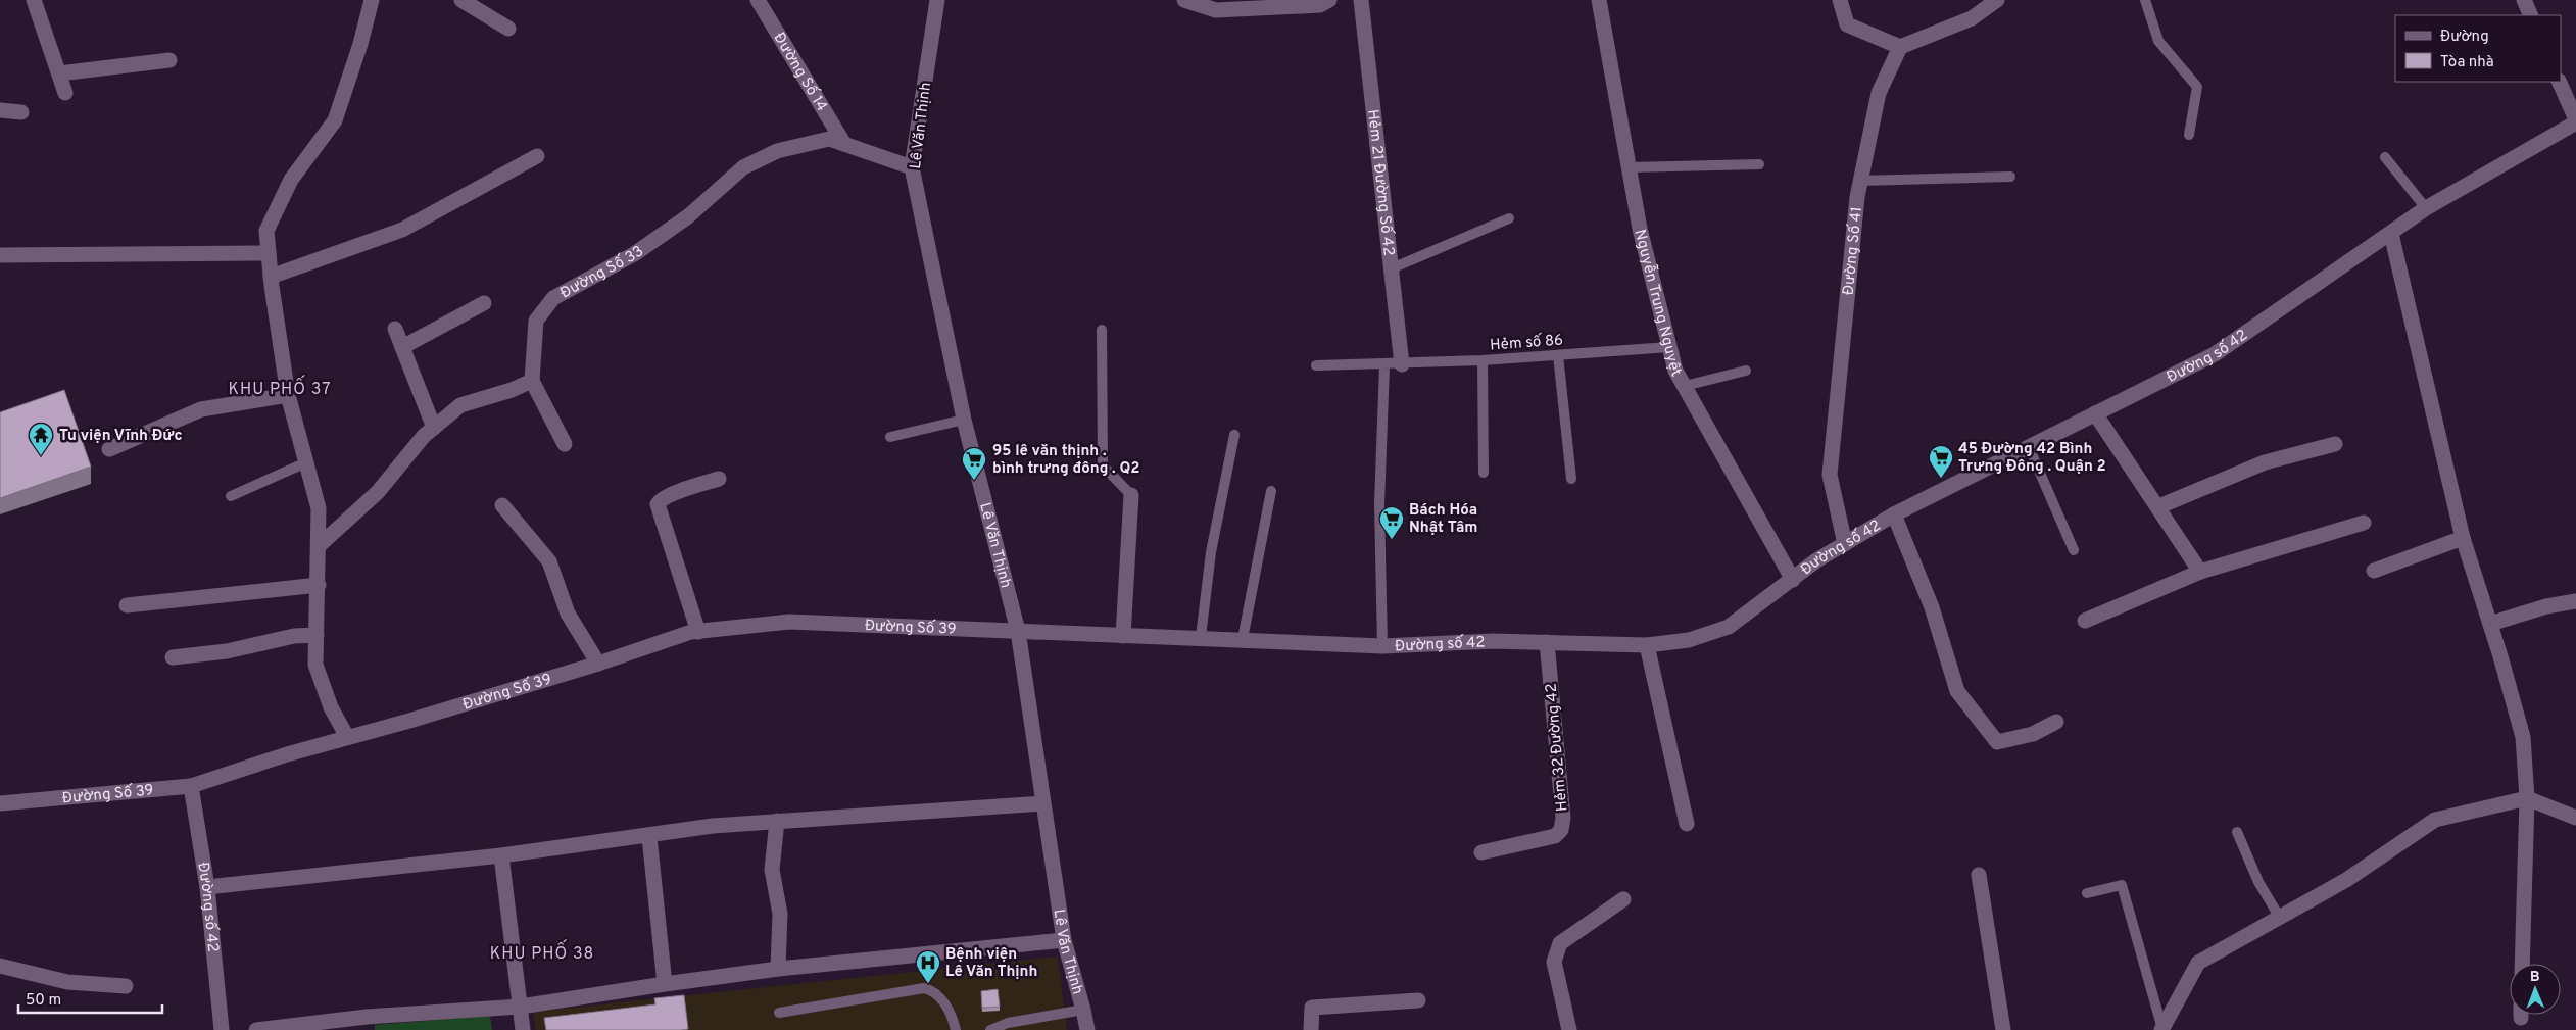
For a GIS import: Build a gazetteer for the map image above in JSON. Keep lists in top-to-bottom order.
{
  "streets": {
    "street": [
      "Đường Số 14",
      "Lê Văn Thịnh",
      "Hẻm 21 Đường Số 42",
      "Đường Số 41",
      "Đường Số 33",
      "Nguyễn Trung Nguyệt",
      "Đường số 42",
      "Đường Số 39",
      "Hẻm 32 Đường 42"
    ],
    "lane": ["Hẻm số 86"]
  },
  "crossings": [
    ["Đường Số 14", "Đường Số 33"],
    ["Lê Văn Thịnh", "Đường Số 33"],
    ["Lê Văn Thịnh", "Đường số 42"],
    ["Lê Văn Thịnh", "Đường Số 39"],
    ["Hẻm 21 Đường Số 42", "Hẻm số 86"],
    ["Đường Số 41", "Đường số 42"],
    ["Nguyễn Trung Nguyệt", "Hẻm số 86"],
    ["Nguyễn Trung Nguyệt", "Đường số 42"],
    ["Đường số 42", "Đường Số 39"],
    ["Đường số 42", "Hẻm 32 Đường 42"]
  ],
  "districts": ["KHU PHỐ 37", "KHU PHỐ 38"],
  "places": {
    "temple": ["Tu viện Vĩnh Đức"],
    "supermarket": ["45 Đường 42 Bình Trưng Đông . Quận 2", "95 lê văn thịnh . bình trưng đông . Q2", "Bách Hóa Nhật Tâm"],
    "hospital": ["Bệnh viện Lê Văn Thịnh"]
  },
  "legend": ["Đường", "Tòa nhà"],
  "scale_bar": "50 m",
  "north": "top"
}
